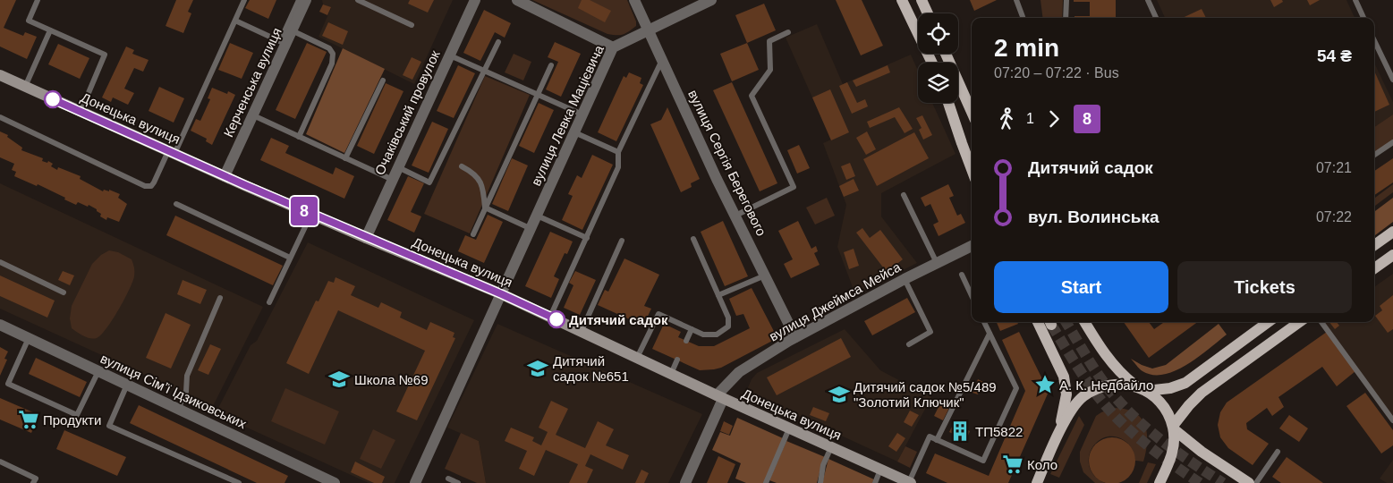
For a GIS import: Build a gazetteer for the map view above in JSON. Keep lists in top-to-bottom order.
{
  "streets": {
    "street": [
      "Керченська вулиця",
      "Очаківський провулок",
      "вулиця Левка Мацієвича",
      "Донецька вулиця",
      "вулиця Сергія Берегового",
      "вулиця Джеймса Мейса",
      "вулиця Сімʼї Ідзиковських"
    ]
  },
  "crossings": [
    ["Керченська вулиця", "Донецька вулиця"],
    ["Очаківський провулок", "Донецька вулиця"],
    ["вулиця Левка Мацієвича", "Донецька вулиця"],
    ["вулиця Левка Мацієвича", "вулиця Сергія Берегового"],
    ["Донецька вулиця", "вулиця Джеймса Мейса"],
    ["вулиця Сергія Берегового", "вулиця Джеймса Мейса"]
  ],
  "places": {
    "other": ["Дитячий садок"],
    "school or university": ["Дитячий садок №651", "Школа №69", "Дитячий садок №5/489 \"Золотий Ключик\""],
    "place": ["А. К. Недбайло"],
    "supermarket": ["Продукти", "Коло"],
    "building": ["ТП5822"]
  },
  "lines": ["bus line 8"],
  "page": {
    "on_map": "8",
    "heading": ["2 min", "07:20 – 07:22 · Bus", "54 ₴"],
    "legs": ["1", "8"],
    "list": [
      {
        "name": "Дитячий садок",
        "value": "07:21"
      },
      {
        "name": "вул. Волинська",
        "value": "07:22"
      }
    ],
    "buttons": ["Start", "Tickets"]
  }
}
